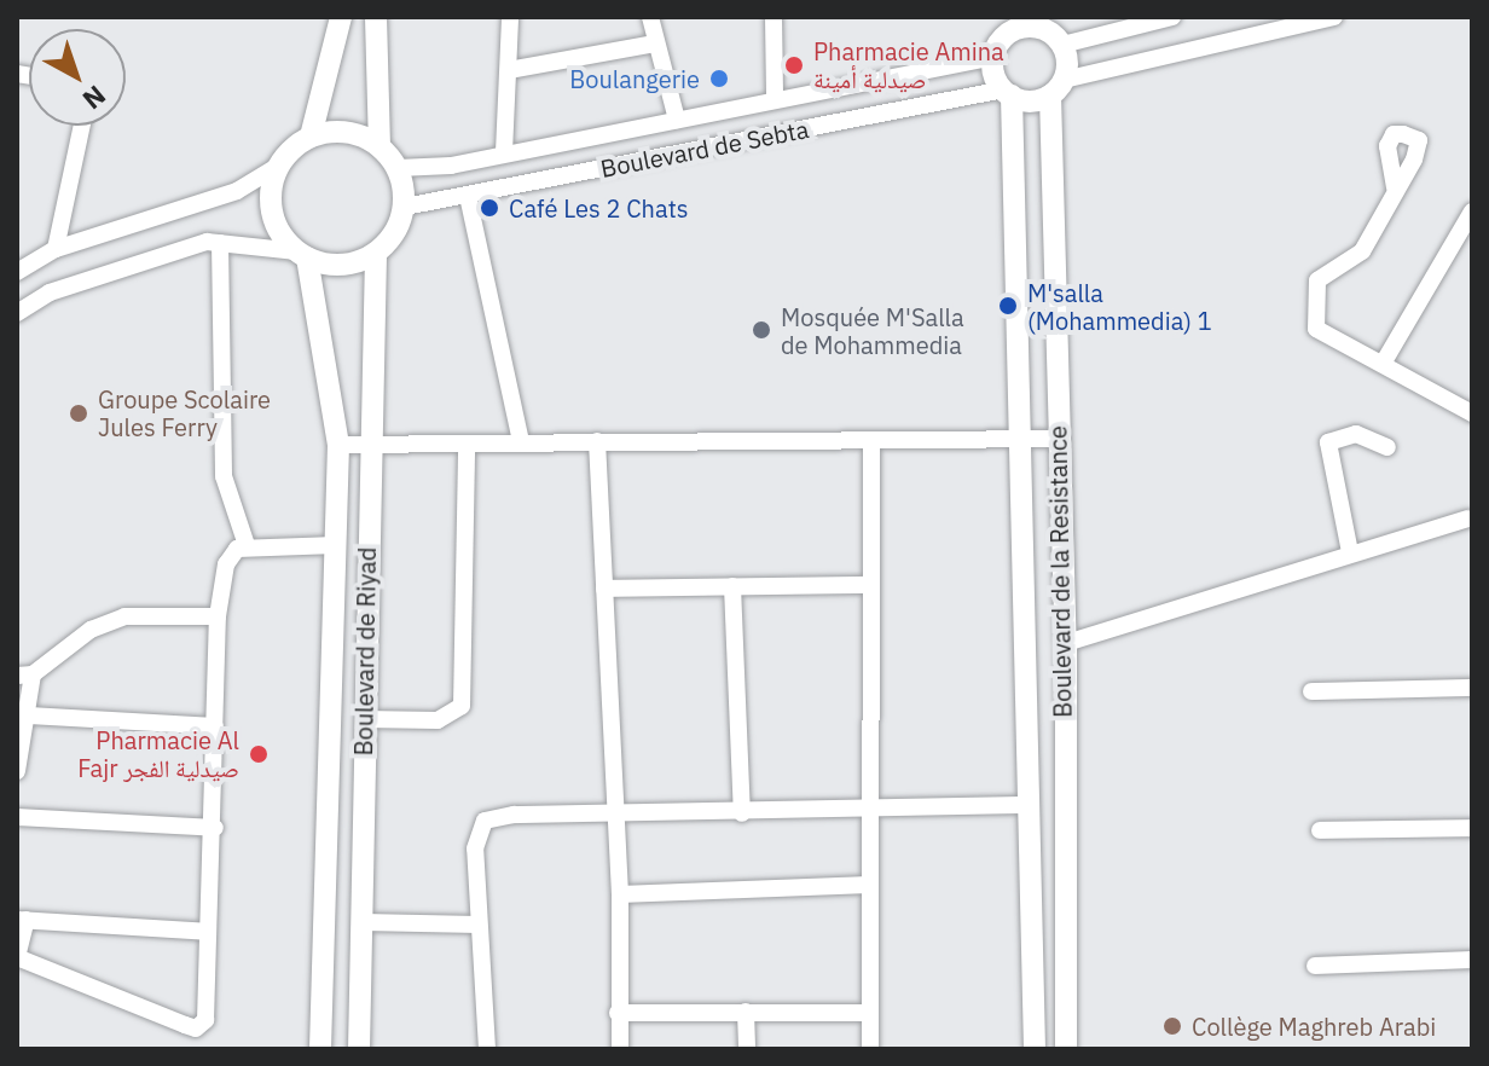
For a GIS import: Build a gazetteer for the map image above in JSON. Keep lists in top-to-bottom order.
{
  "streets": {
    "main road": ["Boulevard de la Resistance", "Boulevard de Riyad"],
    "street": ["Boulevard de Sebta"]
  },
  "crossings": [
    ["Boulevard de Sebta", "Boulevard de la Resistance"],
    ["Boulevard de Sebta", "Boulevard de Riyad"]
  ],
  "places": [
    "Pharmacie Amina صيدلية أمينة",
    "Boulangerie",
    "Café Les 2 Chats",
    "M'salla (Mohammedia) 1",
    "Mosquée M'Salla de Mohammedia",
    "Groupe Scolaire Jules Ferry",
    "Pharmacie Al Fajr صيدلية الفجر",
    "Collège Maghreb Arabi"
  ],
  "north": "bottom right"
}
